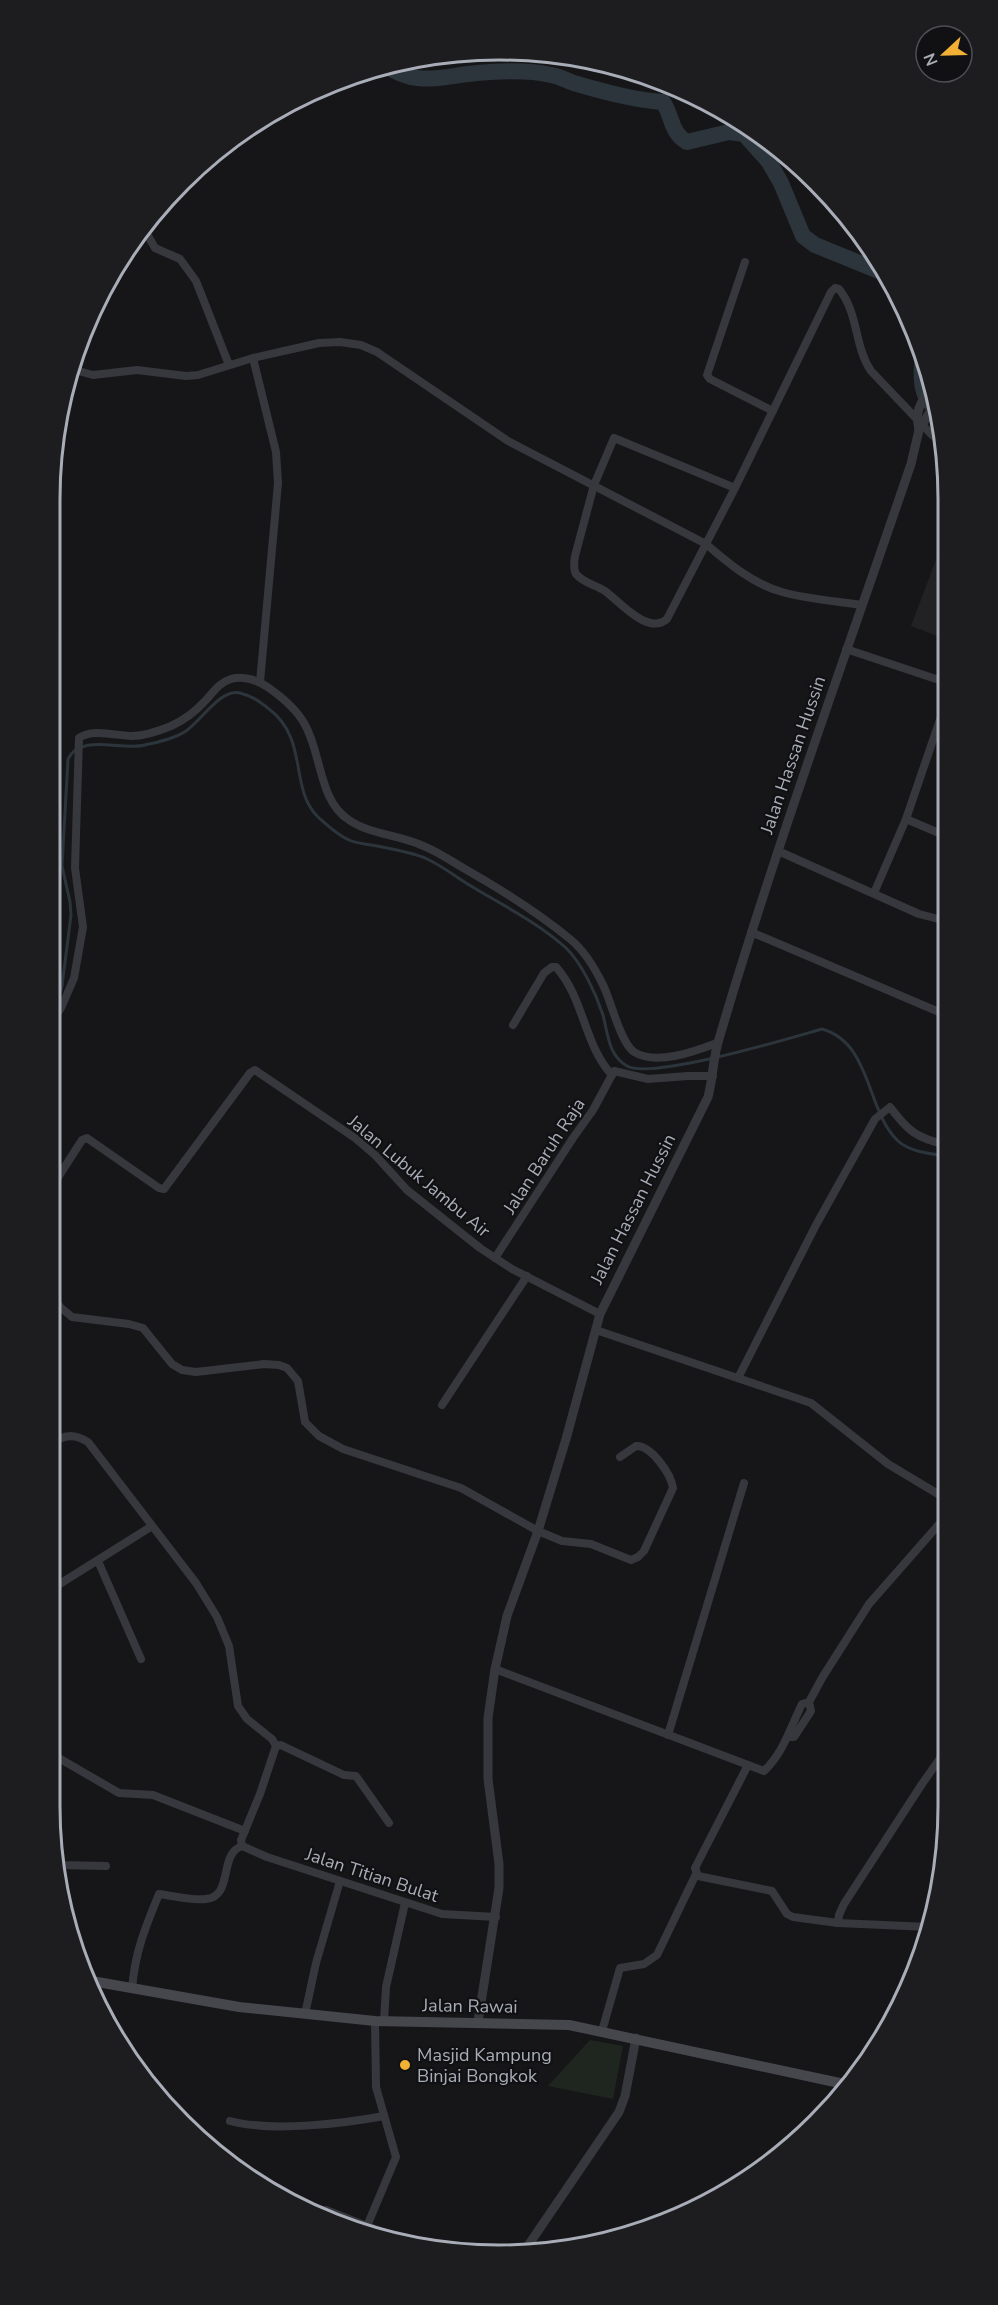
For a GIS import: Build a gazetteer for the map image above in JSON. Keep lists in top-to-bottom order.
{
  "streets": {
    "main road": ["Jalan Rawai"],
    "street": [
      "Jalan Hassan Hussin",
      "Jalan Baruh Raja",
      "Jalan Lubuk Jambu Air",
      "Jalan Titian Bulat"
    ]
  },
  "crossings": [
    ["Jalan Hassan Hussin", "Jalan Lubuk Jambu Air"],
    ["Jalan Hassan Hussin", "Jalan Titian Bulat"],
    ["Jalan Hassan Hussin", "Jalan Rawai"],
    ["Jalan Baruh Raja", "Jalan Lubuk Jambu Air"]
  ],
  "places": ["Masjid Kampung Binjai Bongkok"],
  "north": "left"
}
